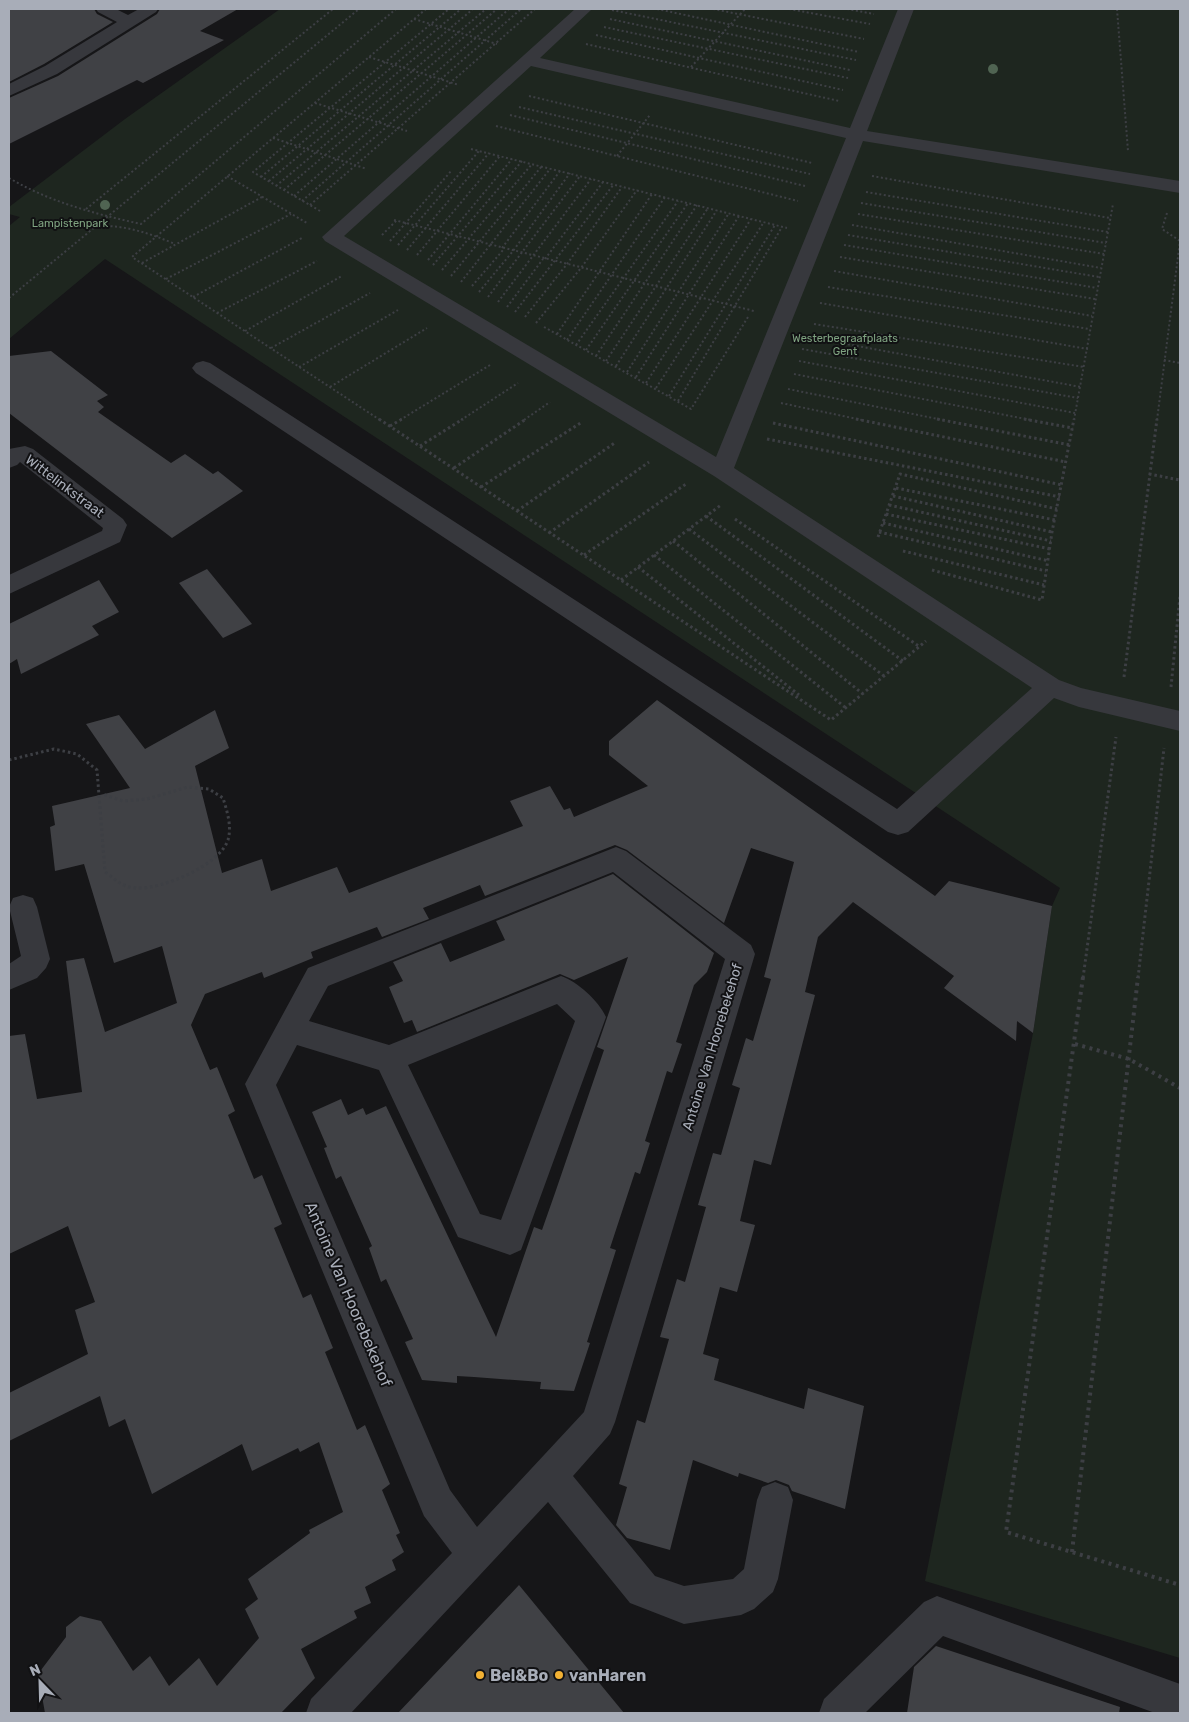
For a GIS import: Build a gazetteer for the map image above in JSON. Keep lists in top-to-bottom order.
{
  "streets": {
    "street": ["Wittelinkstraat", "Antoine Van Hoorebekehof"]
  },
  "parks": ["Lampistenpark", "Westerbegraafplaats Gent"],
  "places": ["Bel&Bo", "vanHaren"],
  "north": "top left"
}
